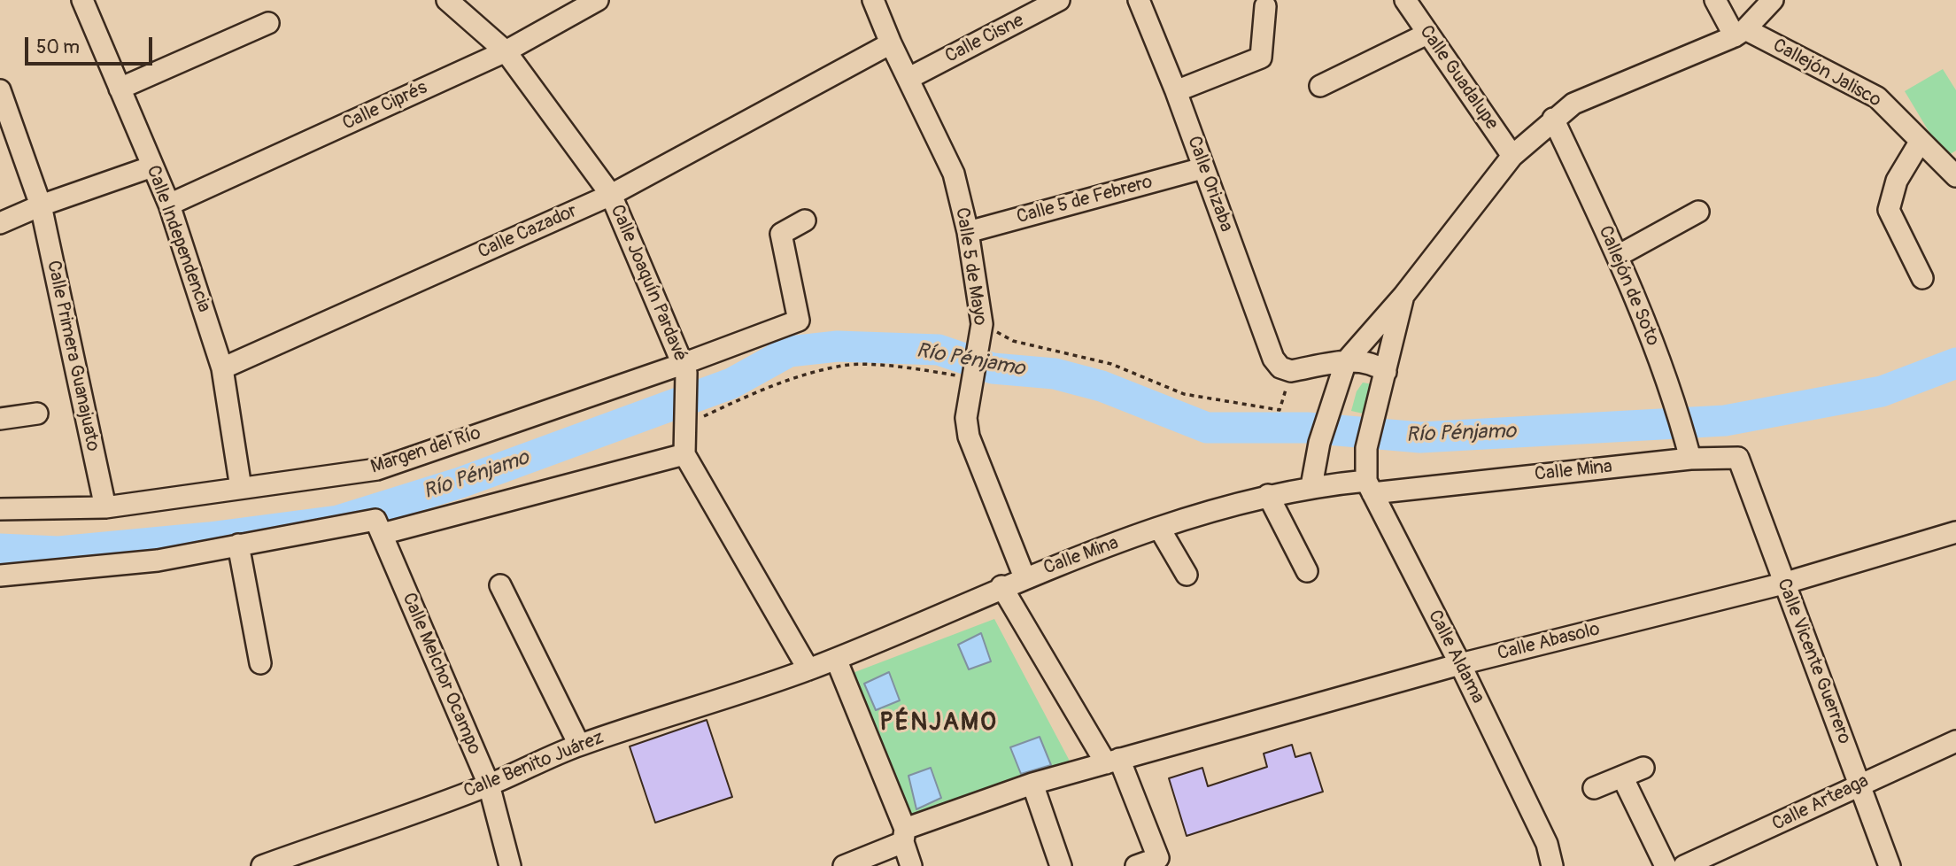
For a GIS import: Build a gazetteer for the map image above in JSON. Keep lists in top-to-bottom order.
{
  "streets": {
    "street": [
      "Calle Cisne",
      "Callejón Jalisco",
      "Calle Guadalupe",
      "Calle Ciprés",
      "Calle Orizaba",
      "Calle 5 de Febrero",
      "Calle Cazador",
      "Calle Independencia",
      "Calle 5 de Mayo",
      "Calle Joaquín Pardavé",
      "Callejón de Soto",
      "Calle Primera Guanajuato",
      "Margen del Río",
      "Calle Mina",
      "Calle Abasolo",
      "Calle Aldama",
      "Calle Vicente Guerrero",
      "Calle Melchor Ocampo",
      "Calle Benito Juárez",
      "Calle Arteaga"
    ]
  },
  "crossings": [
    ["Calle Cisne", "Calle 5 de Mayo"],
    ["Calle Ciprés", "Calle Independencia"],
    ["Calle Ciprés", "Calle Joaquín Pardavé"],
    ["Calle Orizaba", "Calle 5 de Febrero"],
    ["Calle 5 de Febrero", "Calle 5 de Mayo"],
    ["Calle Cazador", "Calle Independencia"],
    ["Calle Cazador", "Calle 5 de Mayo"],
    ["Calle Cazador", "Calle Joaquín Pardavé"],
    ["Calle Independencia", "Margen del Río"],
    ["Calle 5 de Mayo", "Calle Mina"],
    ["Calle Joaquín Pardavé", "Margen del Río"],
    ["Callejón de Soto", "Calle Mina"],
    ["Calle Primera Guanajuato", "Margen del Río"],
    ["Calle Mina", "Calle Aldama"],
    ["Calle Mina", "Calle Vicente Guerrero"],
    ["Calle Mina", "Calle Benito Juárez"],
    ["Calle Abasolo", "Calle Aldama"],
    ["Calle Abasolo", "Calle Vicente Guerrero"],
    ["Calle Vicente Guerrero", "Calle Arteaga"],
    ["Calle Melchor Ocampo", "Calle Benito Juárez"]
  ],
  "districts": ["PÉNJAMO"],
  "water": ["Río Pénjamo"],
  "scale_bar": "50 m"
}
